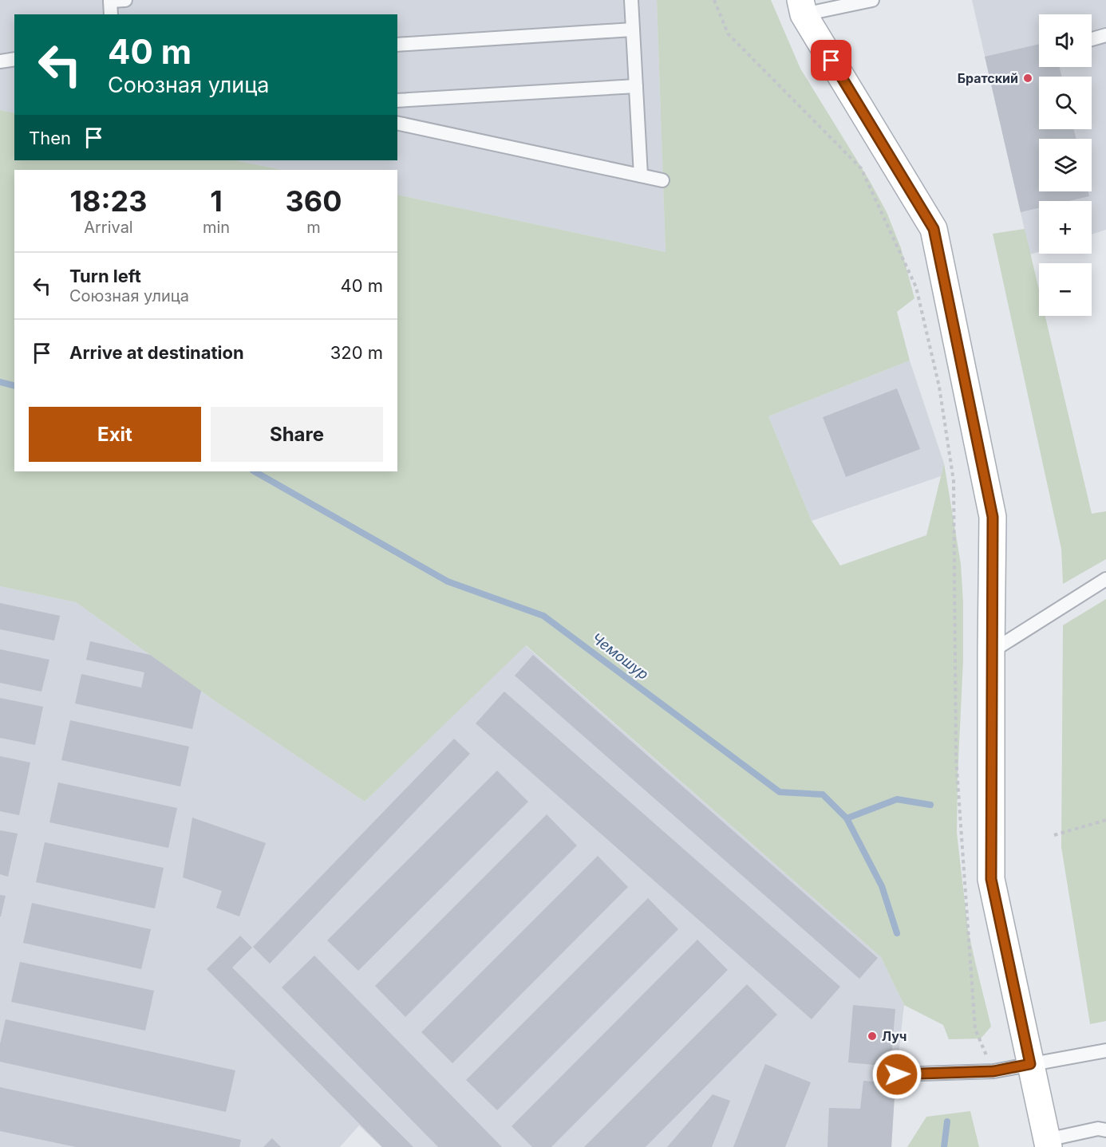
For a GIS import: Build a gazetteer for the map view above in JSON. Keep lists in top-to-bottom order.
{
  "water": ["Чемошур"],
  "places": ["Братский", "Луч"],
  "page": {
    "map_buttons": ["+", "−"],
    "turn": ["40 m", "Союзная улица"],
    "then": "Then",
    "eta": [
      "18:23",
      "Arrival",
      "1",
      "min",
      "360",
      "m"
    ],
    "list": [
      {
        "name": "Turn left",
        "note": "Союзная улица",
        "value": "40 m"
      },
      {
        "name": "Arrive at destination",
        "value": "320 m"
      }
    ],
    "buttons": ["Exit", "Share"]
  }
}
